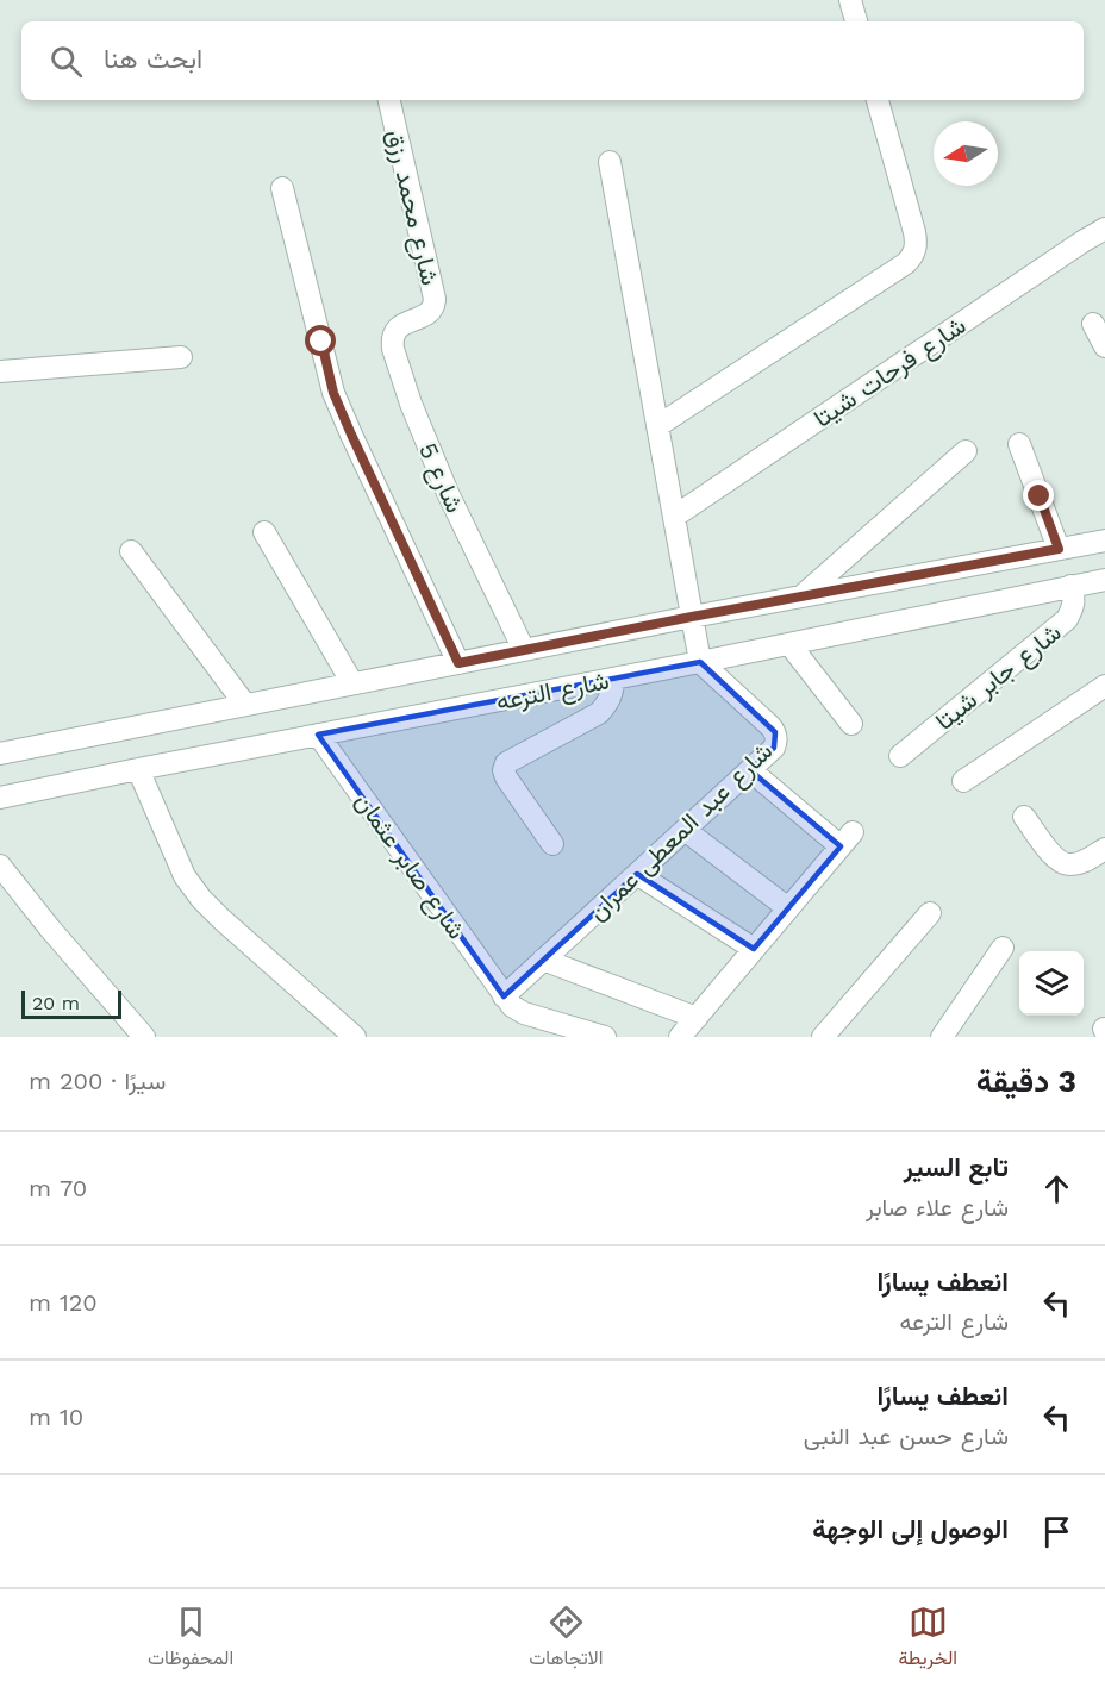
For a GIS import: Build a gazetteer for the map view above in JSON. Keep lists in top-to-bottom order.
{
  "streets": {
    "street": [
      "شارع محمد رزق",
      "شارع فرحات شيتا",
      "شارع 5",
      "شارع جابر شيتا",
      "شارع الترعه",
      "شارع عبد المعطى عمران",
      "شارع صابر عثمان"
    ]
  },
  "crossings": [
    ["شارع محمد رزق", "شارع 5"],
    ["شارع 5", "شارع الترعه"],
    ["شارع جابر شيتا", "شارع الترعه"],
    ["شارع الترعه", "شارع عبد المعطى عمران"],
    ["شارع الترعه", "شارع صابر عثمان"],
    ["شارع عبد المعطى عمران", "شارع صابر عثمان"]
  ],
  "scale_bar": "20 m",
  "north": "left",
  "page": {
    "search": "ابحث هنا",
    "scale": "20 m",
    "heading": ["3 دقيقة", "سيرًا · 200 m"],
    "list": [
      ["تابع السير", "شارع علاء صابر", "70 m"],
      ["انعطف يسارًا", "شارع الترعه", "120 m"],
      ["انعطف يسارًا", "شارع حسن عبد النبى", "10 m"],
      "الوصول إلى الوجهة"
    ],
    "nav": ["الخريطة", "الاتجاهات", "المحفوظات"]
  }
}
